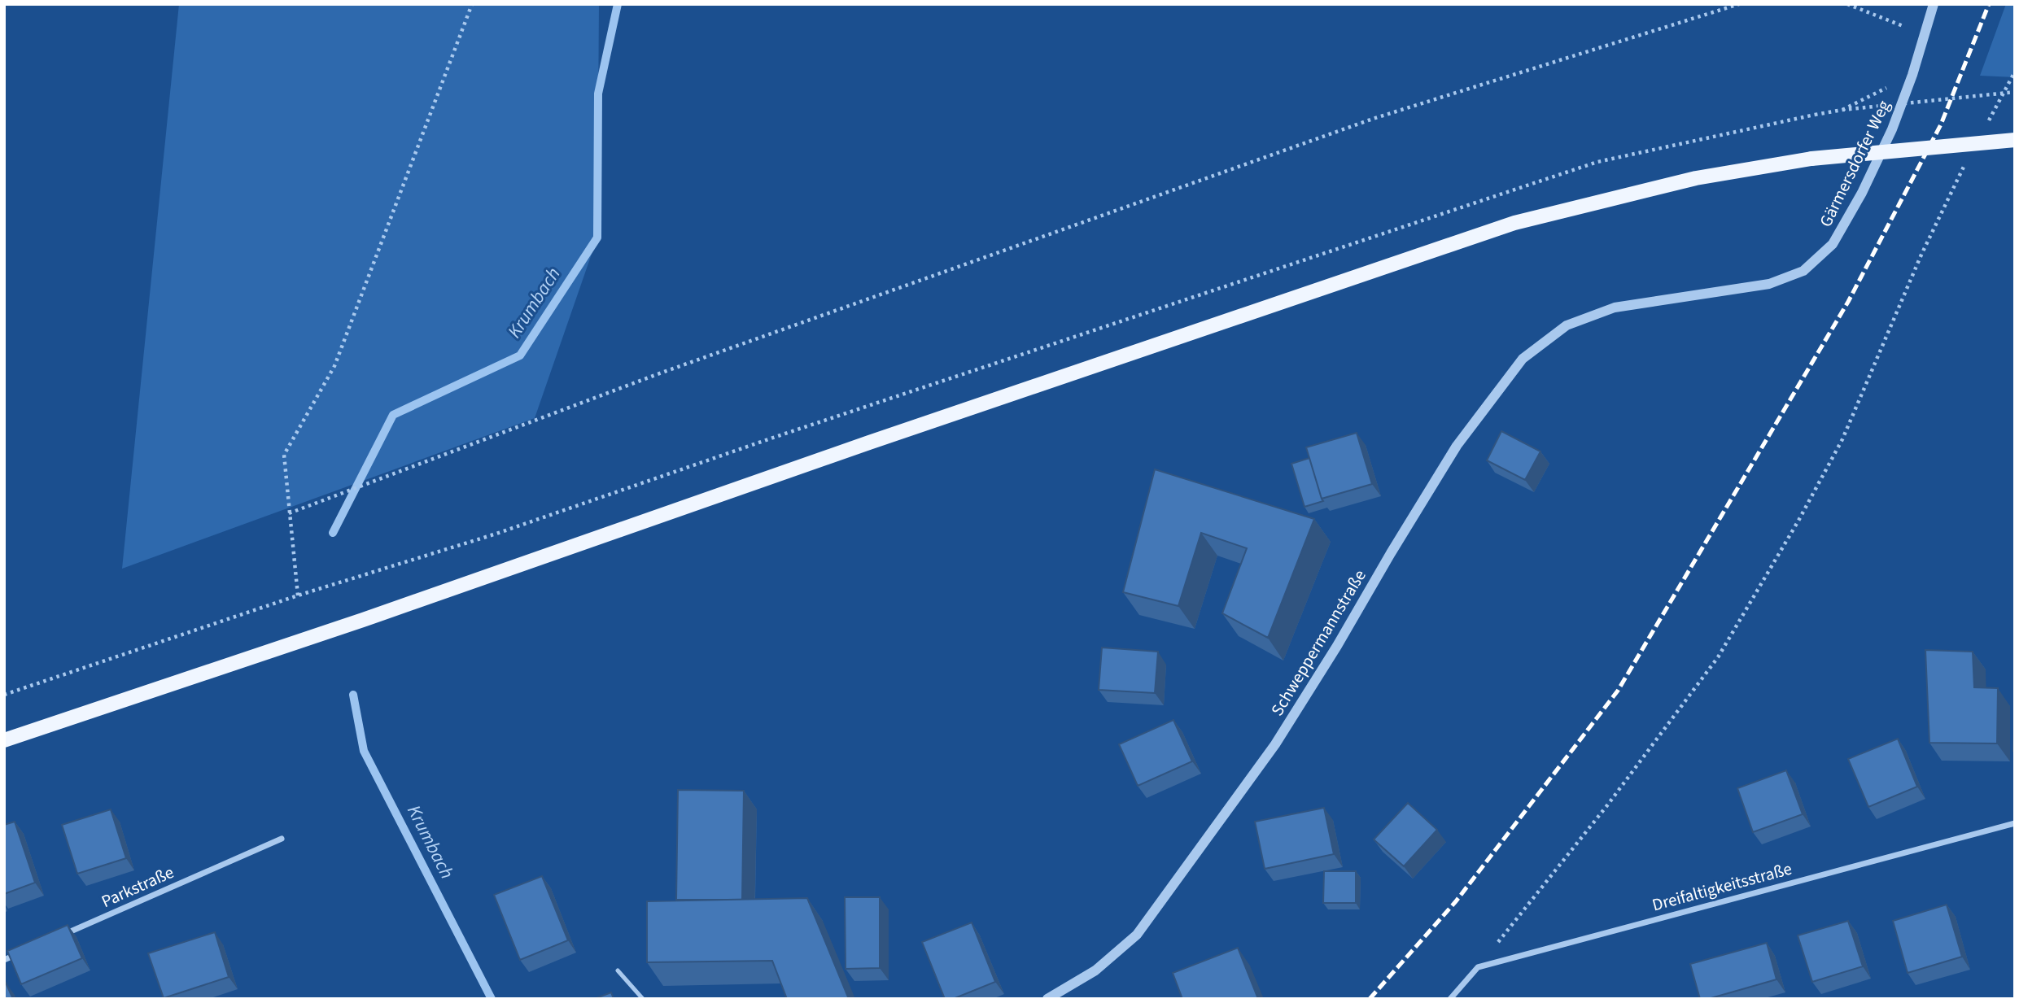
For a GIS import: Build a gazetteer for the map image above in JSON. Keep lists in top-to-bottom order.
{
  "streets": {
    "street": [
      "Gärmersdorfer Weg",
      "Schweppermannstraße",
      "Parkstraße",
      "Dreifaltigkeitsstraße"
    ]
  },
  "crossings": [
    ["Gärmersdorfer Weg", "Schweppermannstraße"]
  ],
  "water": ["Krumbach"]
}
